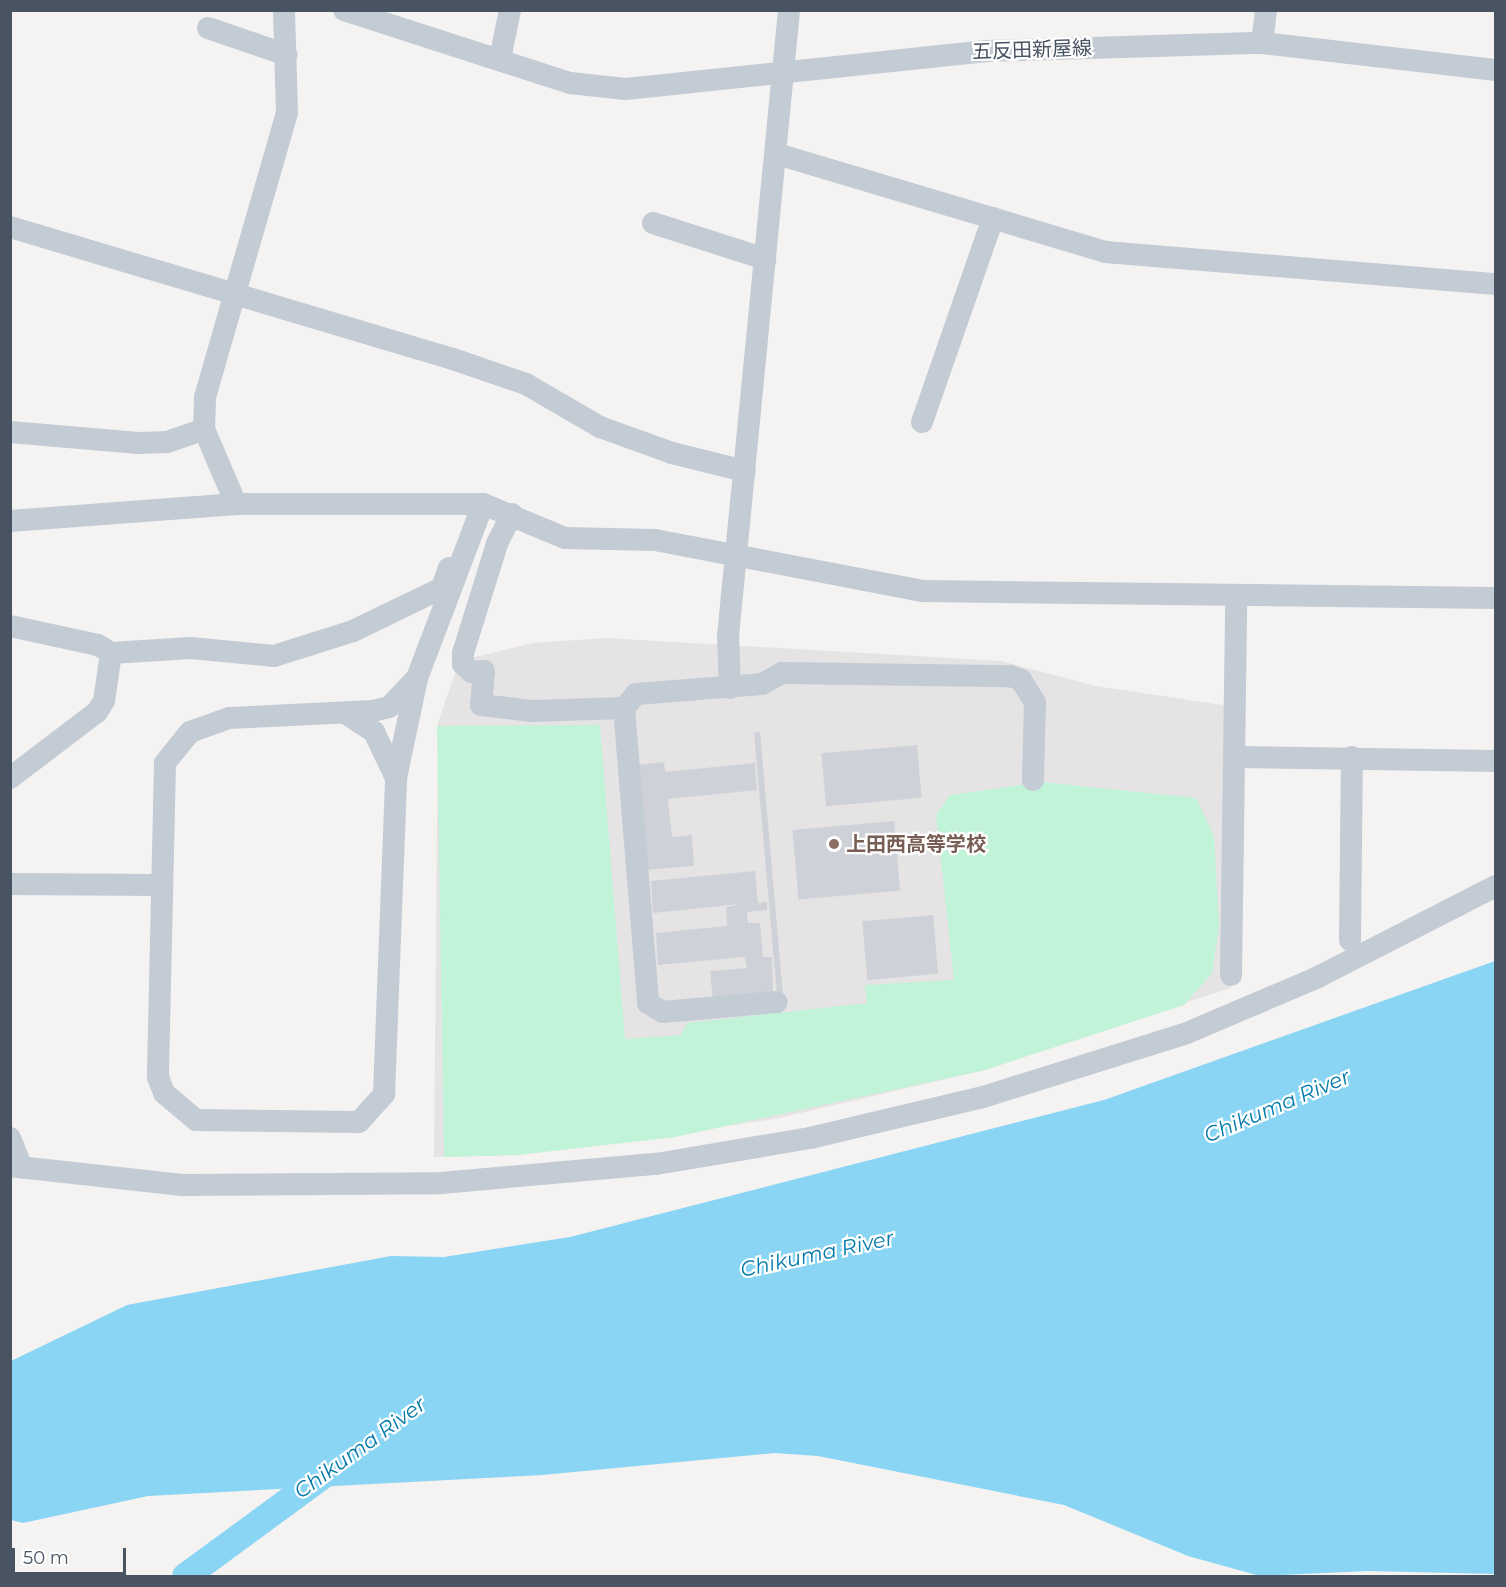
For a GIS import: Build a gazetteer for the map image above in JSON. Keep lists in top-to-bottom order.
{
  "streets": {
    "street": ["五反田新屋線"]
  },
  "water": ["Chikuma River"],
  "places": ["上田西高等学校"],
  "scale_bar": "50 m"
}
